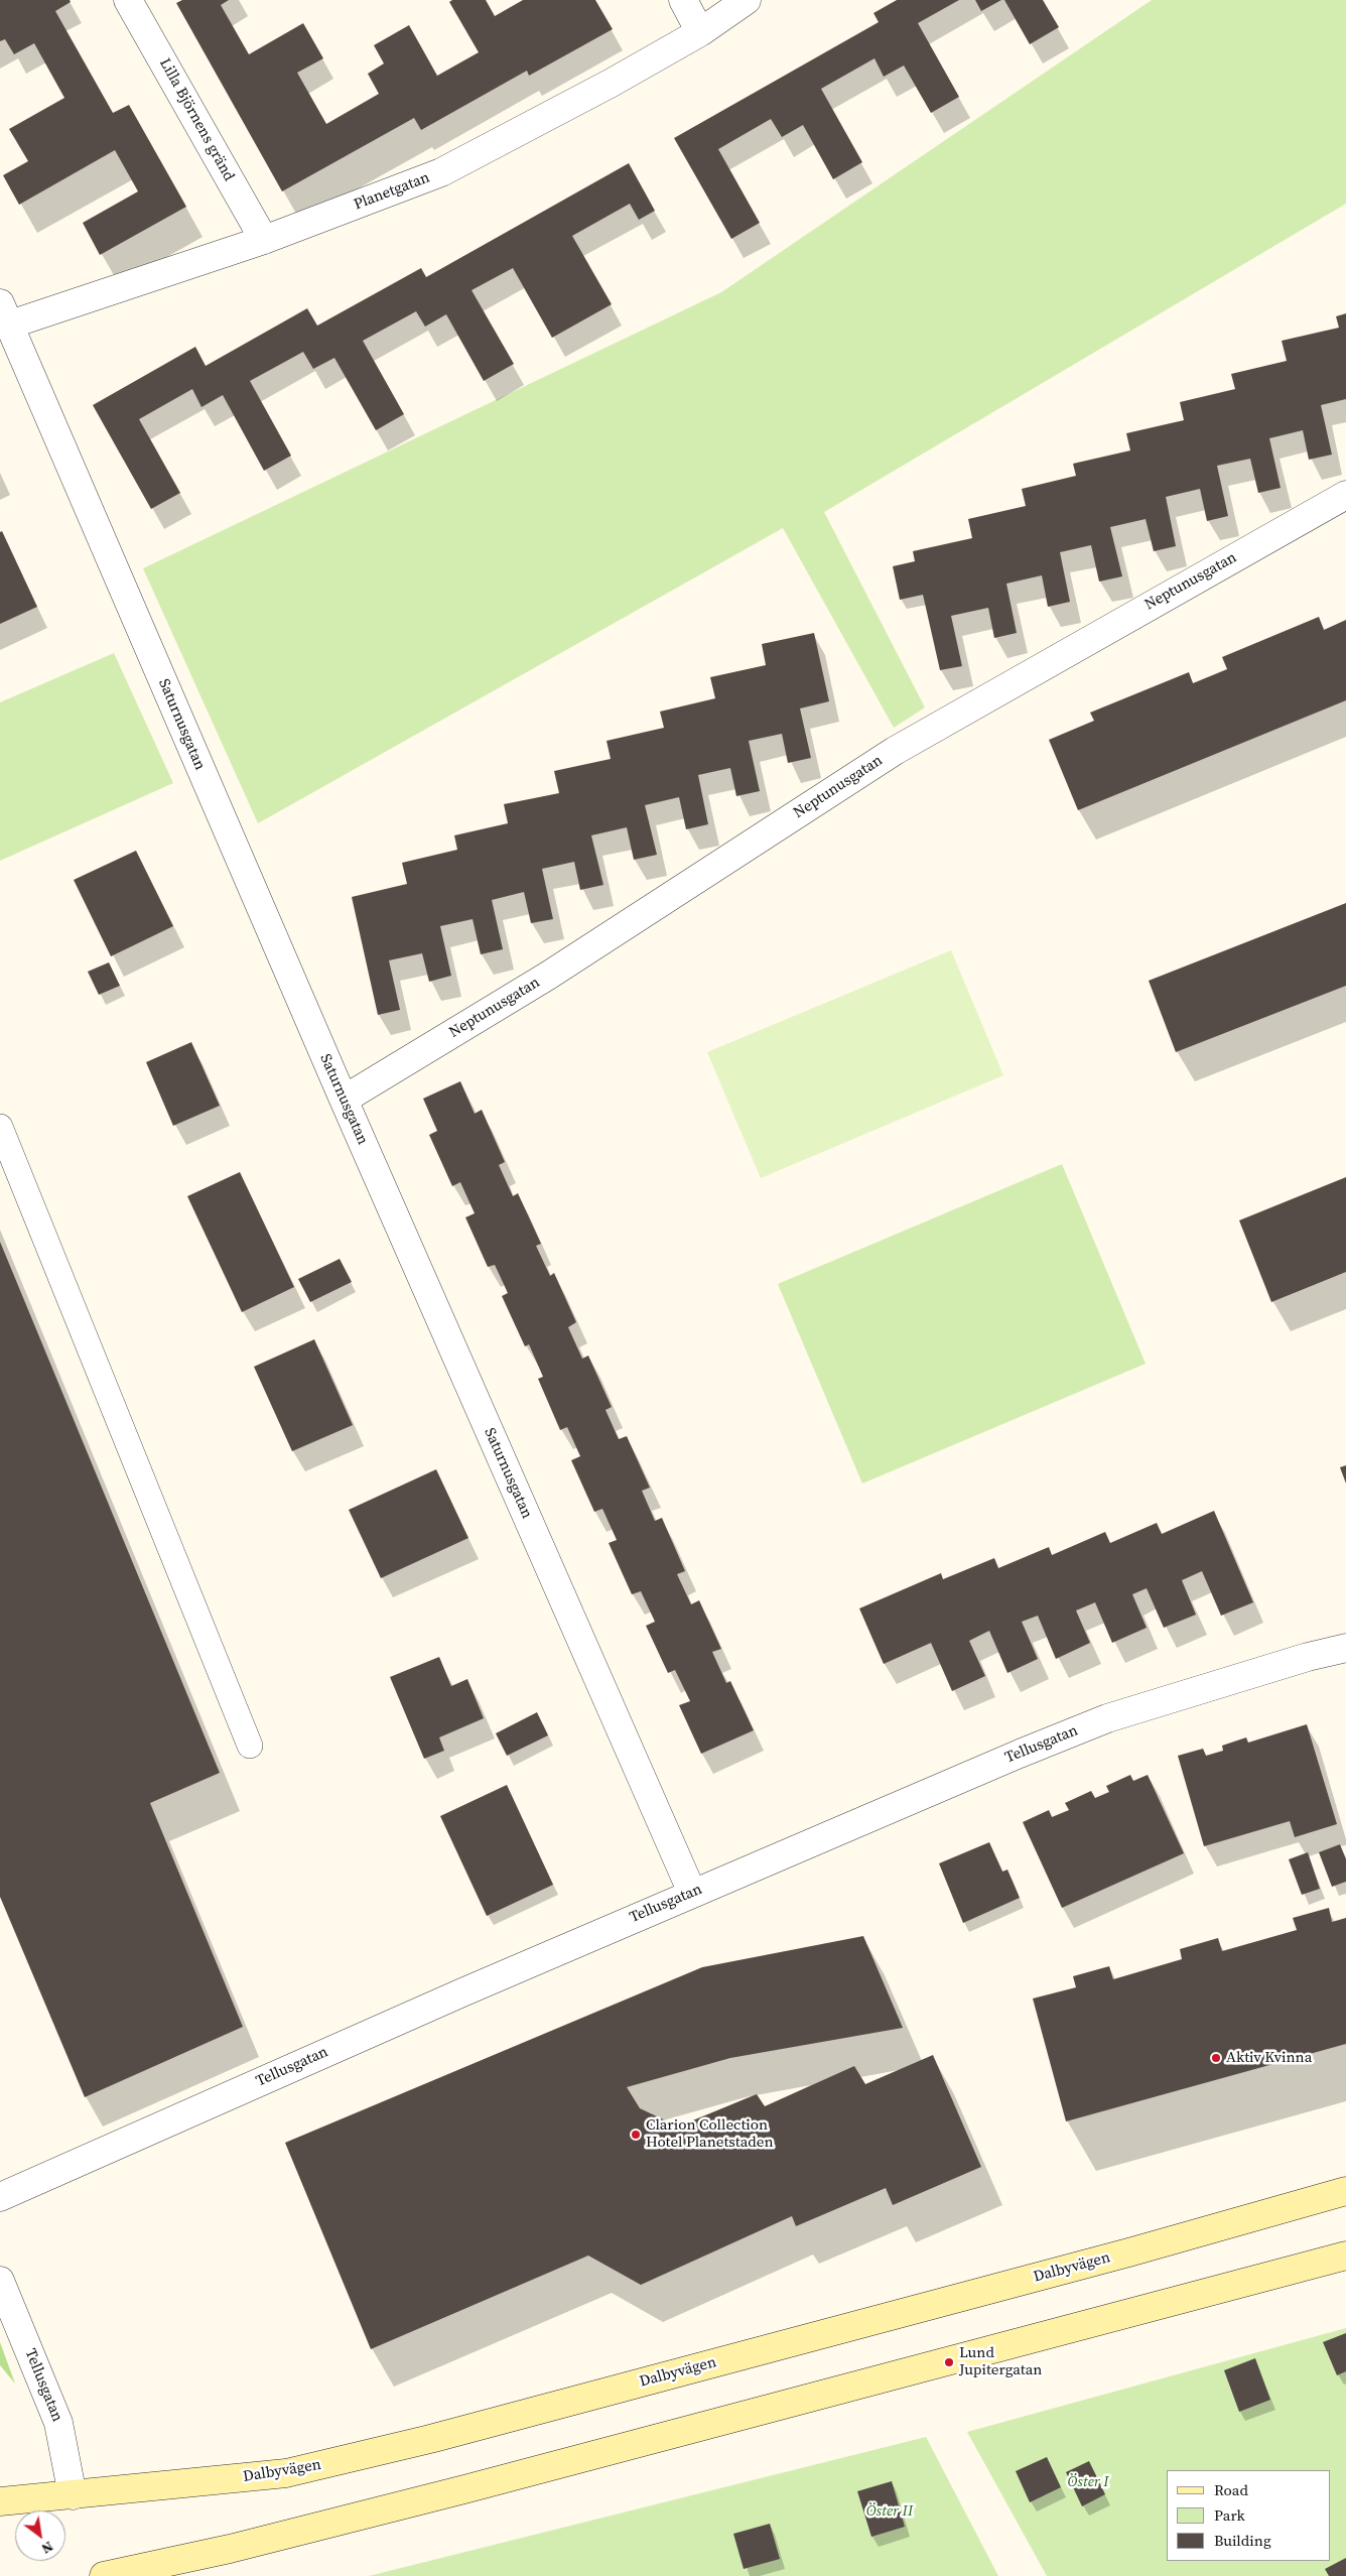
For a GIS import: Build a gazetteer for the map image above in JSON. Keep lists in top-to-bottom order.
{
  "streets": {
    "main road": ["Dalbyvägen"],
    "street": [
      "Lilla Björnens gränd",
      "Planetgatan",
      "Neptunusgatan",
      "Saturnusgatan",
      "Tellusgatan"
    ]
  },
  "crossings": [
    ["Lilla Björnens gränd", "Planetgatan"],
    ["Planetgatan", "Saturnusgatan"],
    ["Neptunusgatan", "Saturnusgatan"],
    ["Saturnusgatan", "Tellusgatan"],
    ["Tellusgatan", "Dalbyvägen"]
  ],
  "parks": ["Öster I", "Öster II"],
  "places": ["Aktiv Kvinna", "Clarion Collection Hotel Planetstaden", "Lund Jupitergatan"],
  "legend": ["Road", "Park", "Building"],
  "north": "bottom right"
}
